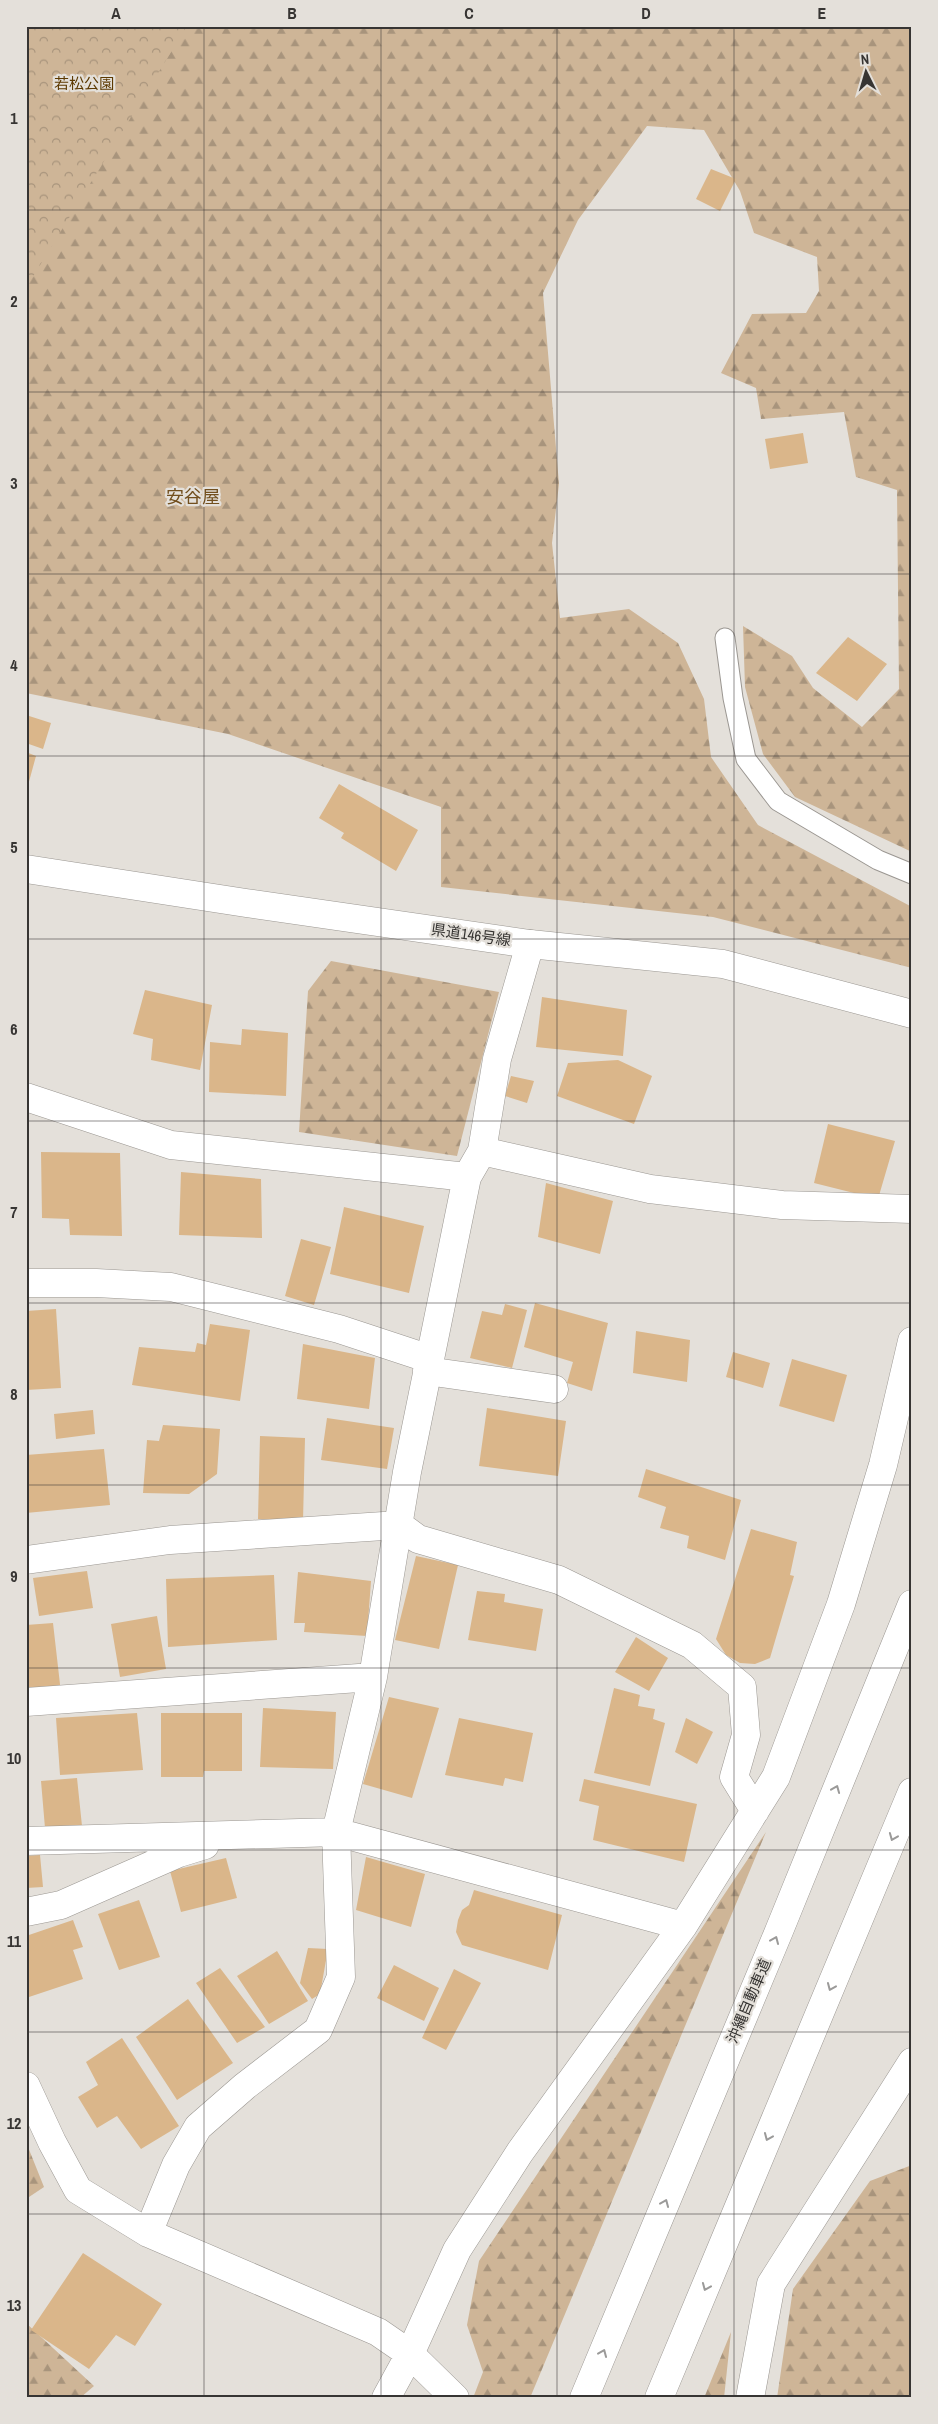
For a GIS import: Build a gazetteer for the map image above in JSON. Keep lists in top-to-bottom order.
{
  "streets": {
    "main road": ["県道146号線", "沖縄自動車道"]
  },
  "districts": ["安谷屋"],
  "parks": ["若松公園"],
  "north": "top",
  "grid": {
    "columns": [
      "A",
      "B",
      "C",
      "D",
      "E"
    ],
    "rows": [
      "1",
      "2",
      "3",
      "4",
      "5",
      "6",
      "7",
      "8",
      "9",
      "10",
      "11",
      "12",
      "13"
    ]
  }
}
